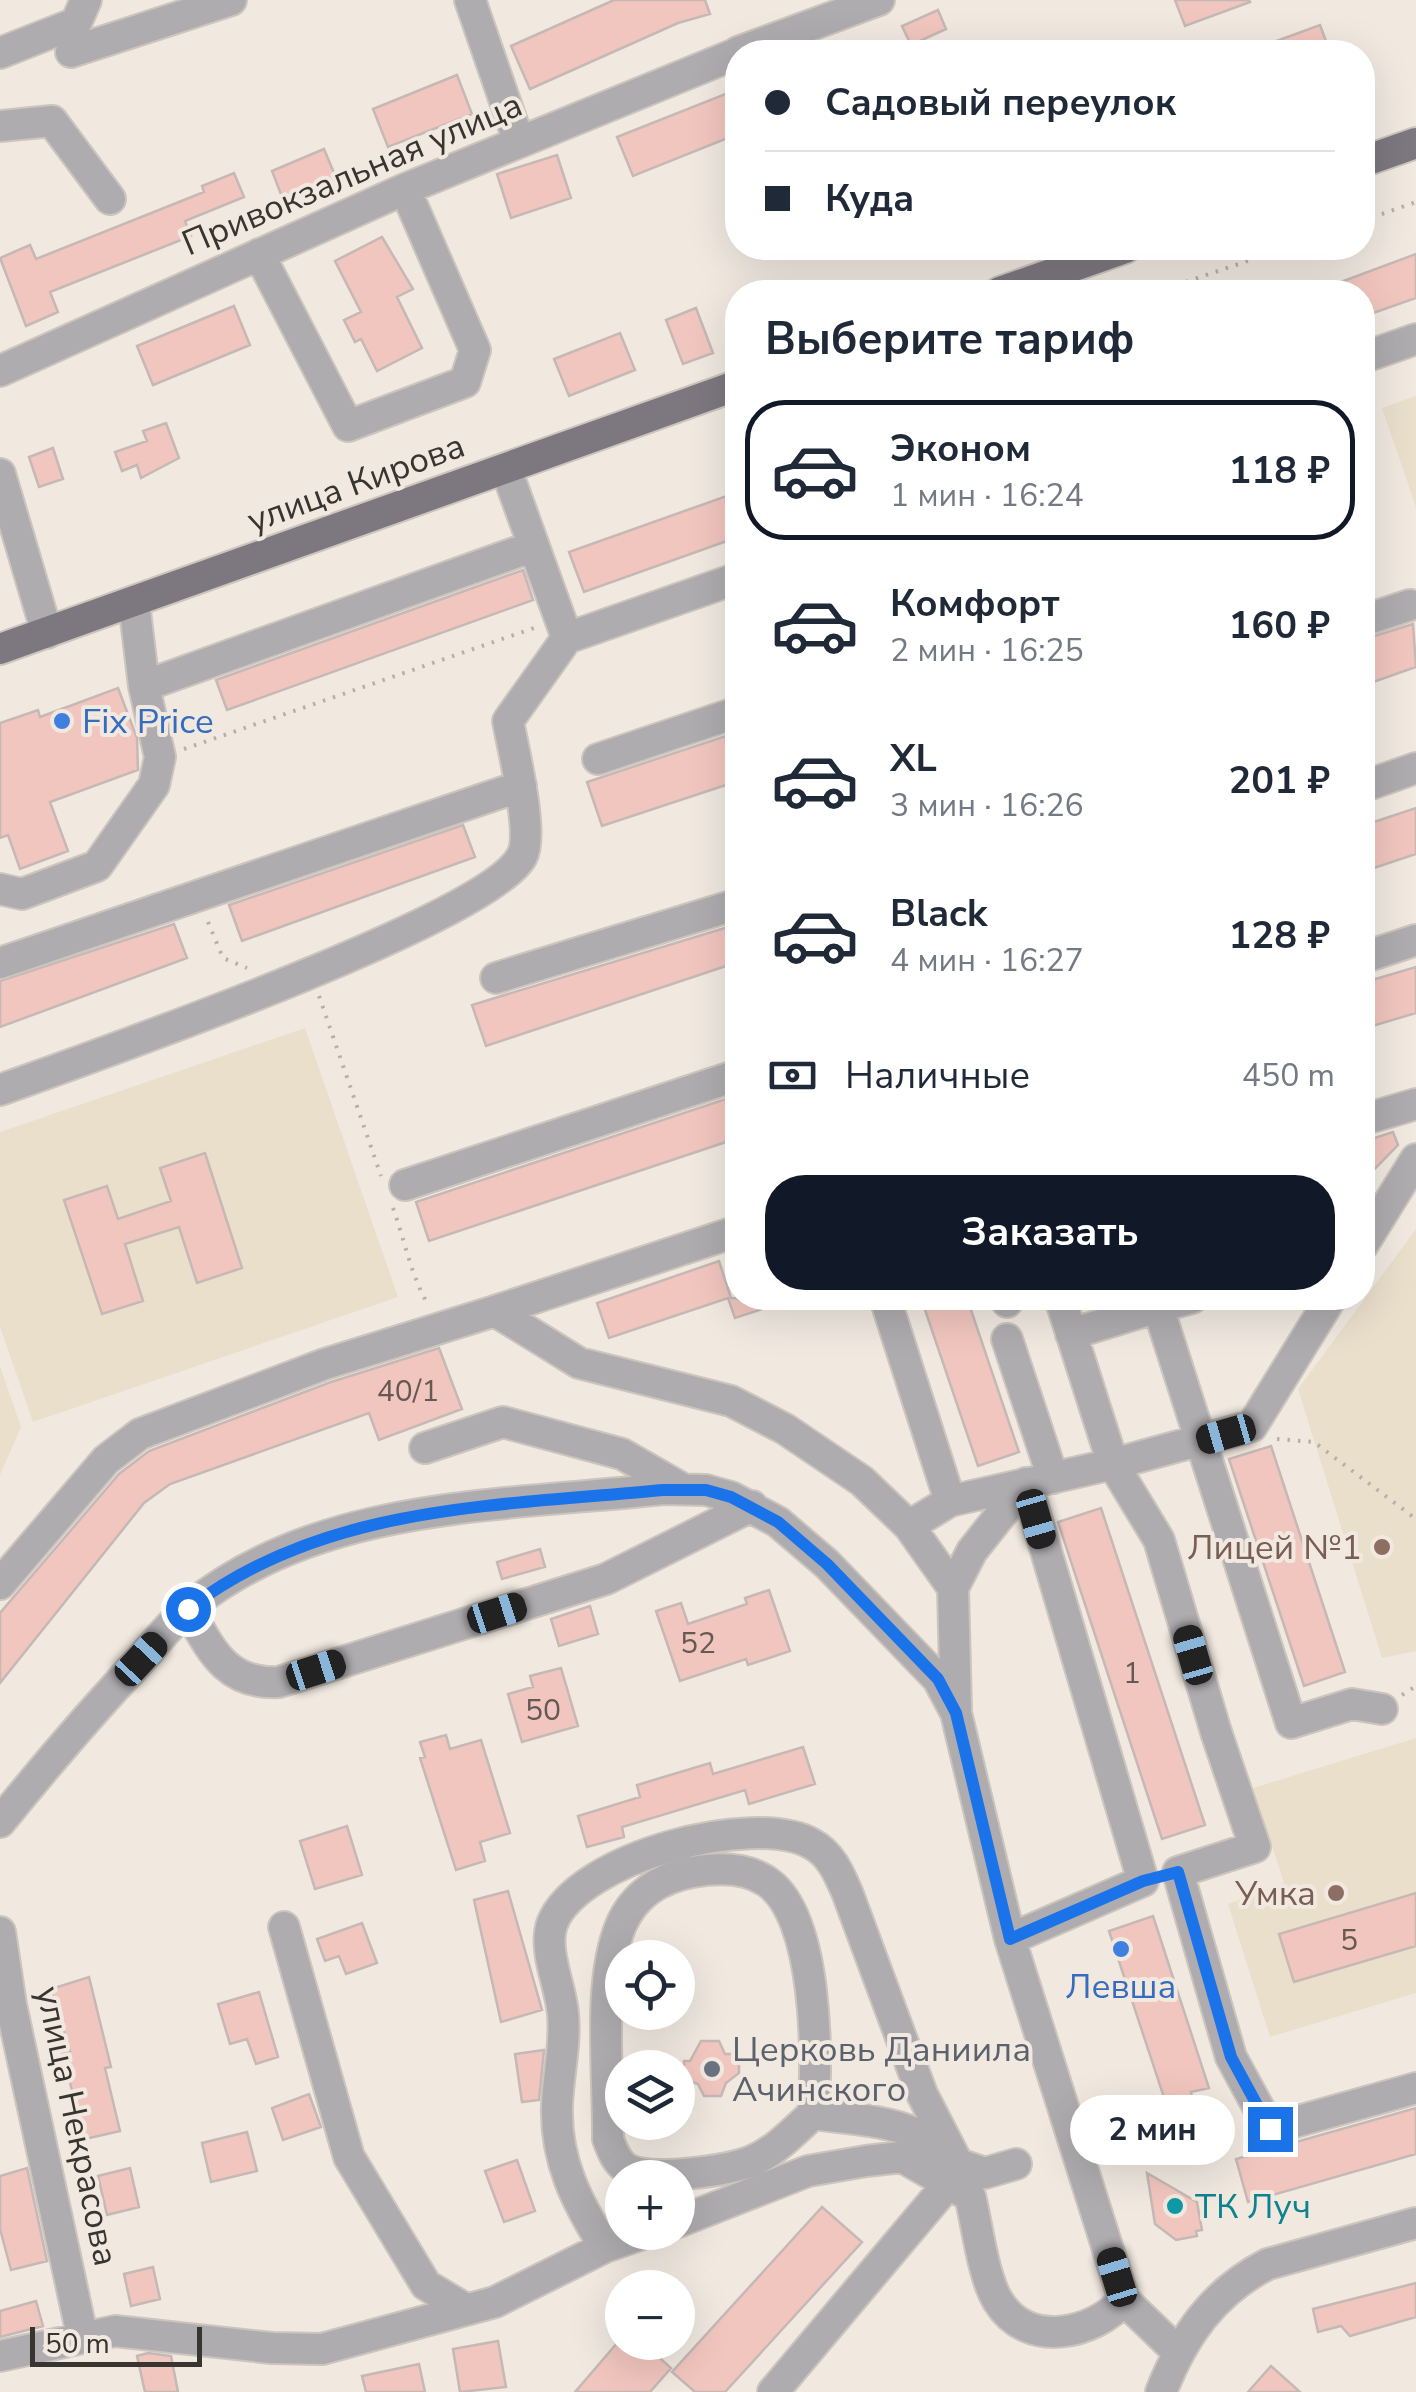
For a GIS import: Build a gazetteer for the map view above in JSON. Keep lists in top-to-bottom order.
{
  "streets": {
    "main road": ["улица Кирова"],
    "street": ["Привокзальная улица", "улица Некрасова"]
  },
  "places": [
    "Fix Price",
    "Лицей №1",
    "Умка",
    "Левша",
    "Церковь Даниила Ачинского",
    "ТК Луч"
  ],
  "house_numbers": [
    "40/1",
    "52",
    "1",
    "50",
    "5"
  ],
  "scale_bar": "50 m",
  "page": {
    "banner": ["Садовый переулок", "Куда"],
    "heading": "Выберите тариф",
    "list": [
      {
        "name": "Эконом",
        "note": "1 мин · 16:24",
        "value": "118 ₽"
      },
      {
        "name": "Комфорт",
        "note": "2 мин · 16:25",
        "value": "160 ₽"
      },
      {
        "name": "XL",
        "note": "3 мин · 16:26",
        "value": "201 ₽"
      },
      {
        "name": "Black",
        "note": "4 мин · 16:27",
        "value": "128 ₽"
      }
    ],
    "pay": ["Наличные", "450 m"],
    "buttons": "Заказать",
    "map_buttons": ["+", "−"],
    "bubble": "2 мин",
    "scale": "50 m"
  }
}
